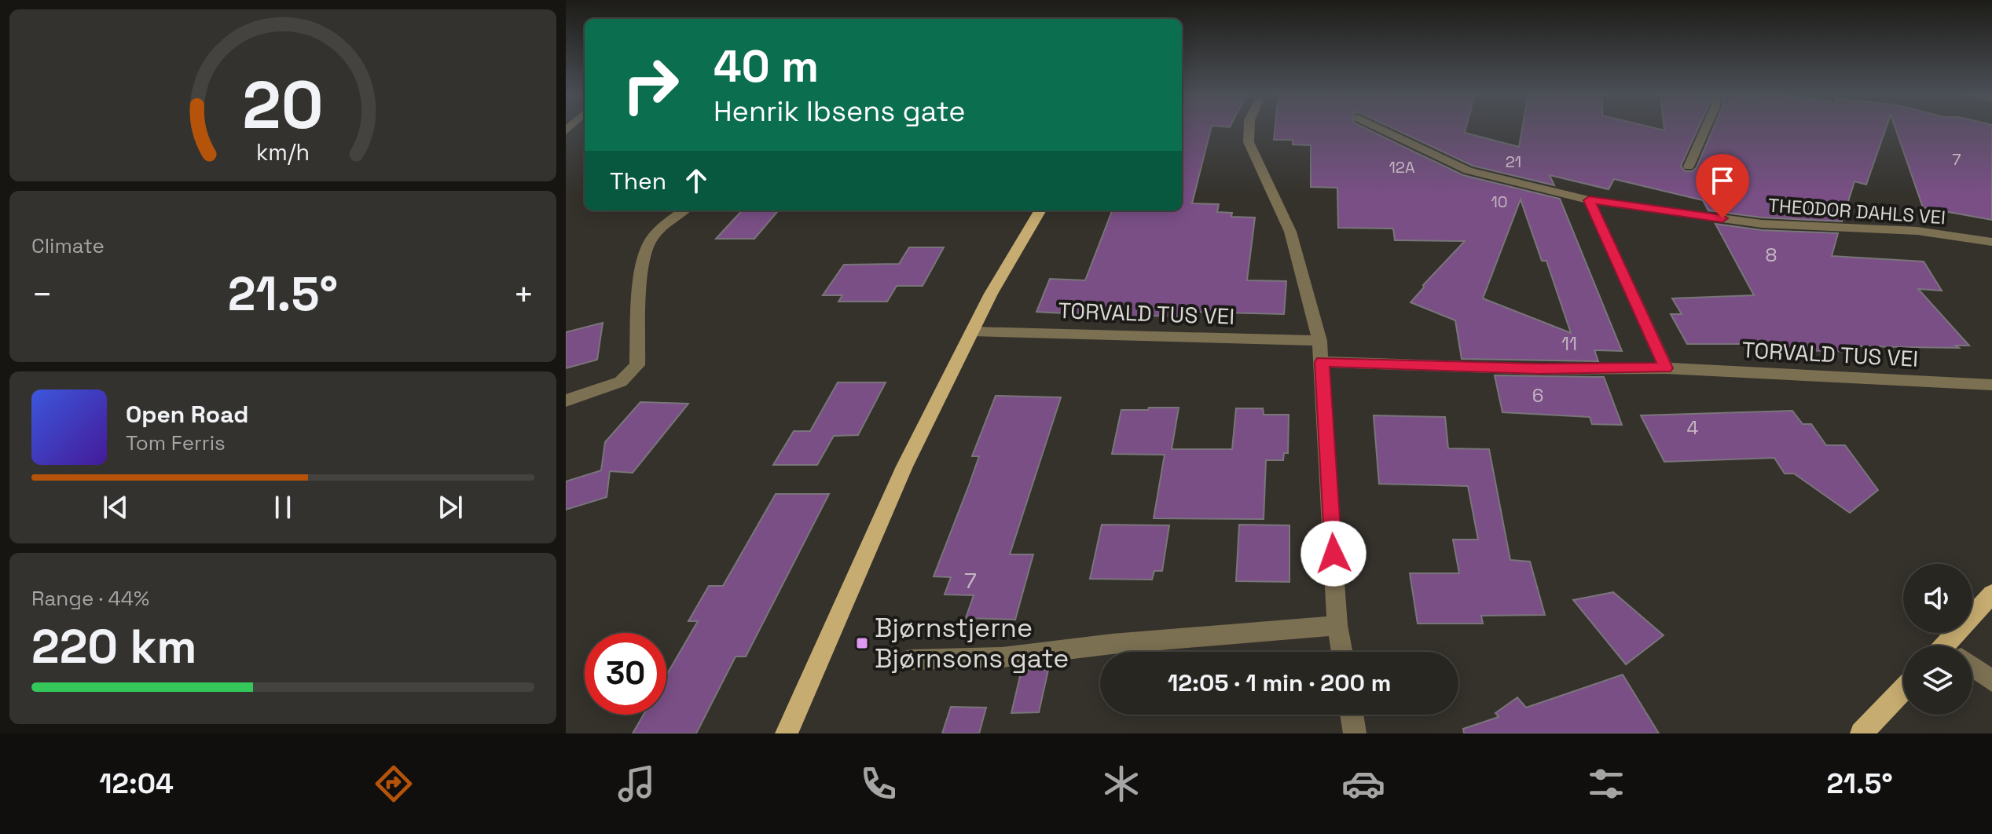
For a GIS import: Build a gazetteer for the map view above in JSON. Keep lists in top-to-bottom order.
{
  "streets": {
    "street": ["THEODOR DAHLS VEI", "TORVALD TUS VEI"]
  },
  "places": {
    "transit": ["Bjørnstjerne Bjørnsons gate"]
  },
  "house_numbers": [
    "7",
    "21",
    "12A",
    "10",
    "8",
    "11",
    "6",
    "4",
    "7"
  ],
  "page": {
    "turn": ["40 m", "Henrik Ibsens gate"],
    "then": "Then",
    "tile": [
      "Climate",
      ["Range · 44%", "220 km"]
    ],
    "heat": ["−", "21.5°", "+"],
    "song": ["Open Road", "Tom Ferris"],
    "limit": "30",
    "trip": "12:05 · 1 min · 200 m",
    "tabs": ["12:04", "21.5°"],
    "gauge": ["20", "km/h"]
  }
}
